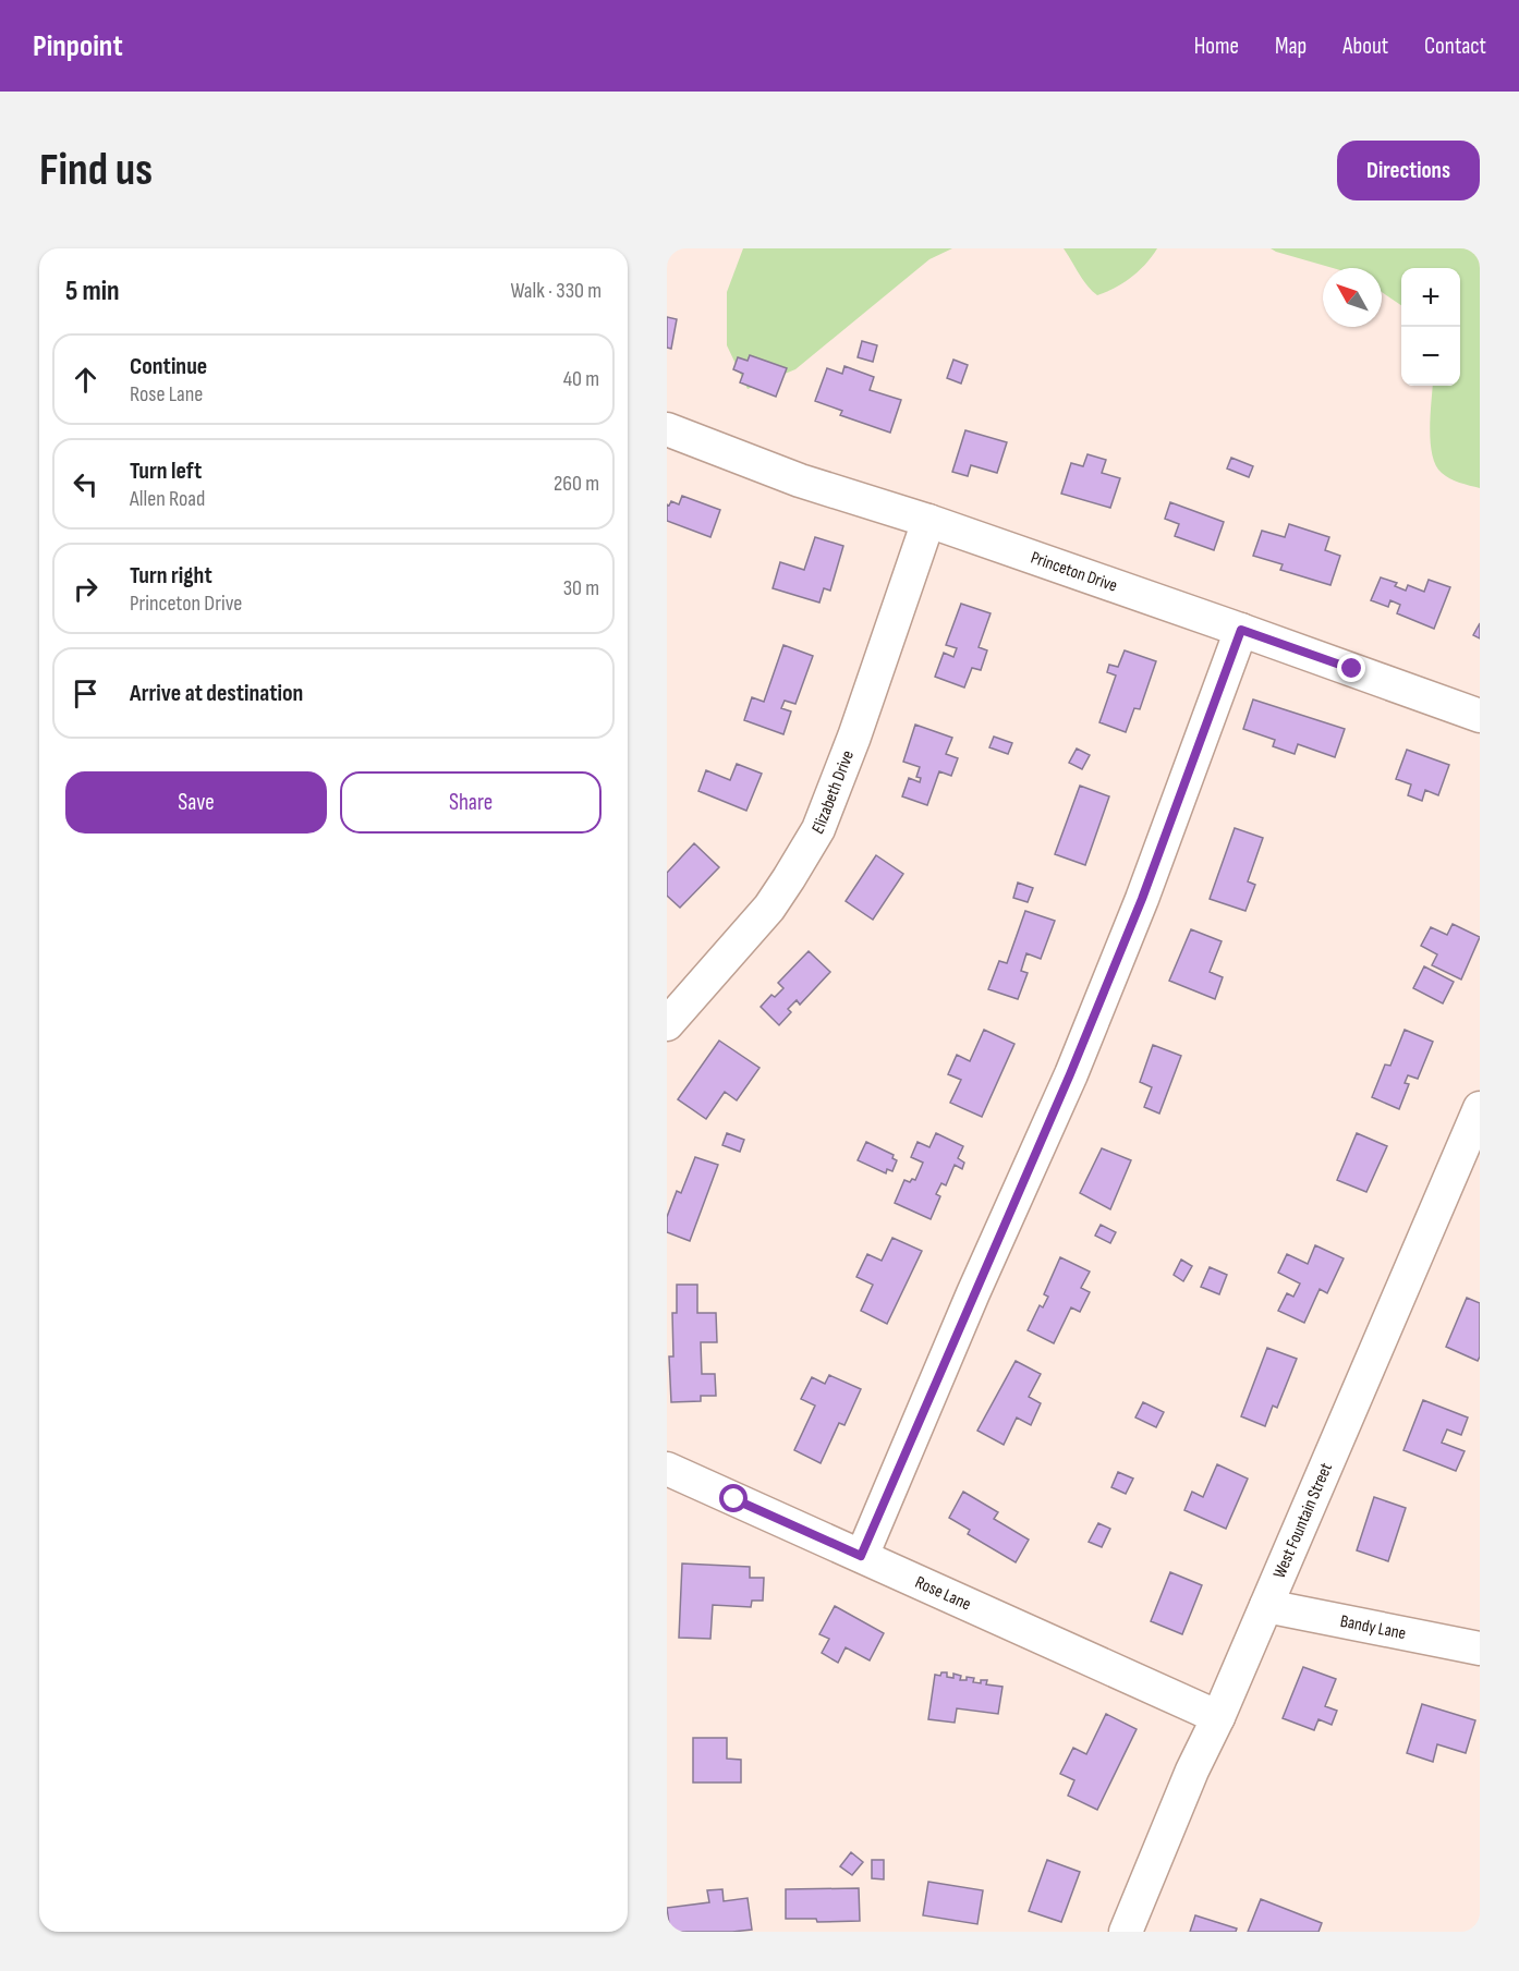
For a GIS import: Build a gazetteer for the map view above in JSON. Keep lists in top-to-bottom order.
{
  "streets": {
    "street": [
      "Princeton Drive",
      "Elizabeth Drive",
      "West Fountain Street",
      "Rose Lane",
      "Bandy Lane"
    ]
  },
  "crossings": [
    ["Princeton Drive", "Elizabeth Drive"],
    ["West Fountain Street", "Rose Lane"],
    ["West Fountain Street", "Bandy Lane"]
  ],
  "north": "top left",
  "page": {
    "header": "Pinpoint",
    "nav": [
      "Home",
      "Map",
      "About",
      "Contact"
    ],
    "buttons": [
      "Directions",
      ["Save", "Share"]
    ],
    "title": "Find us",
    "heading": ["5 min", "Walk · 330 m"],
    "map_buttons": ["+", "−"],
    "list": [
      ["Continue", "Rose Lane", "40 m"],
      ["Turn left", "Allen Road", "260 m"],
      ["Turn right", "Princeton Drive", "30 m"],
      "Arrive at destination"
    ]
  }
}
